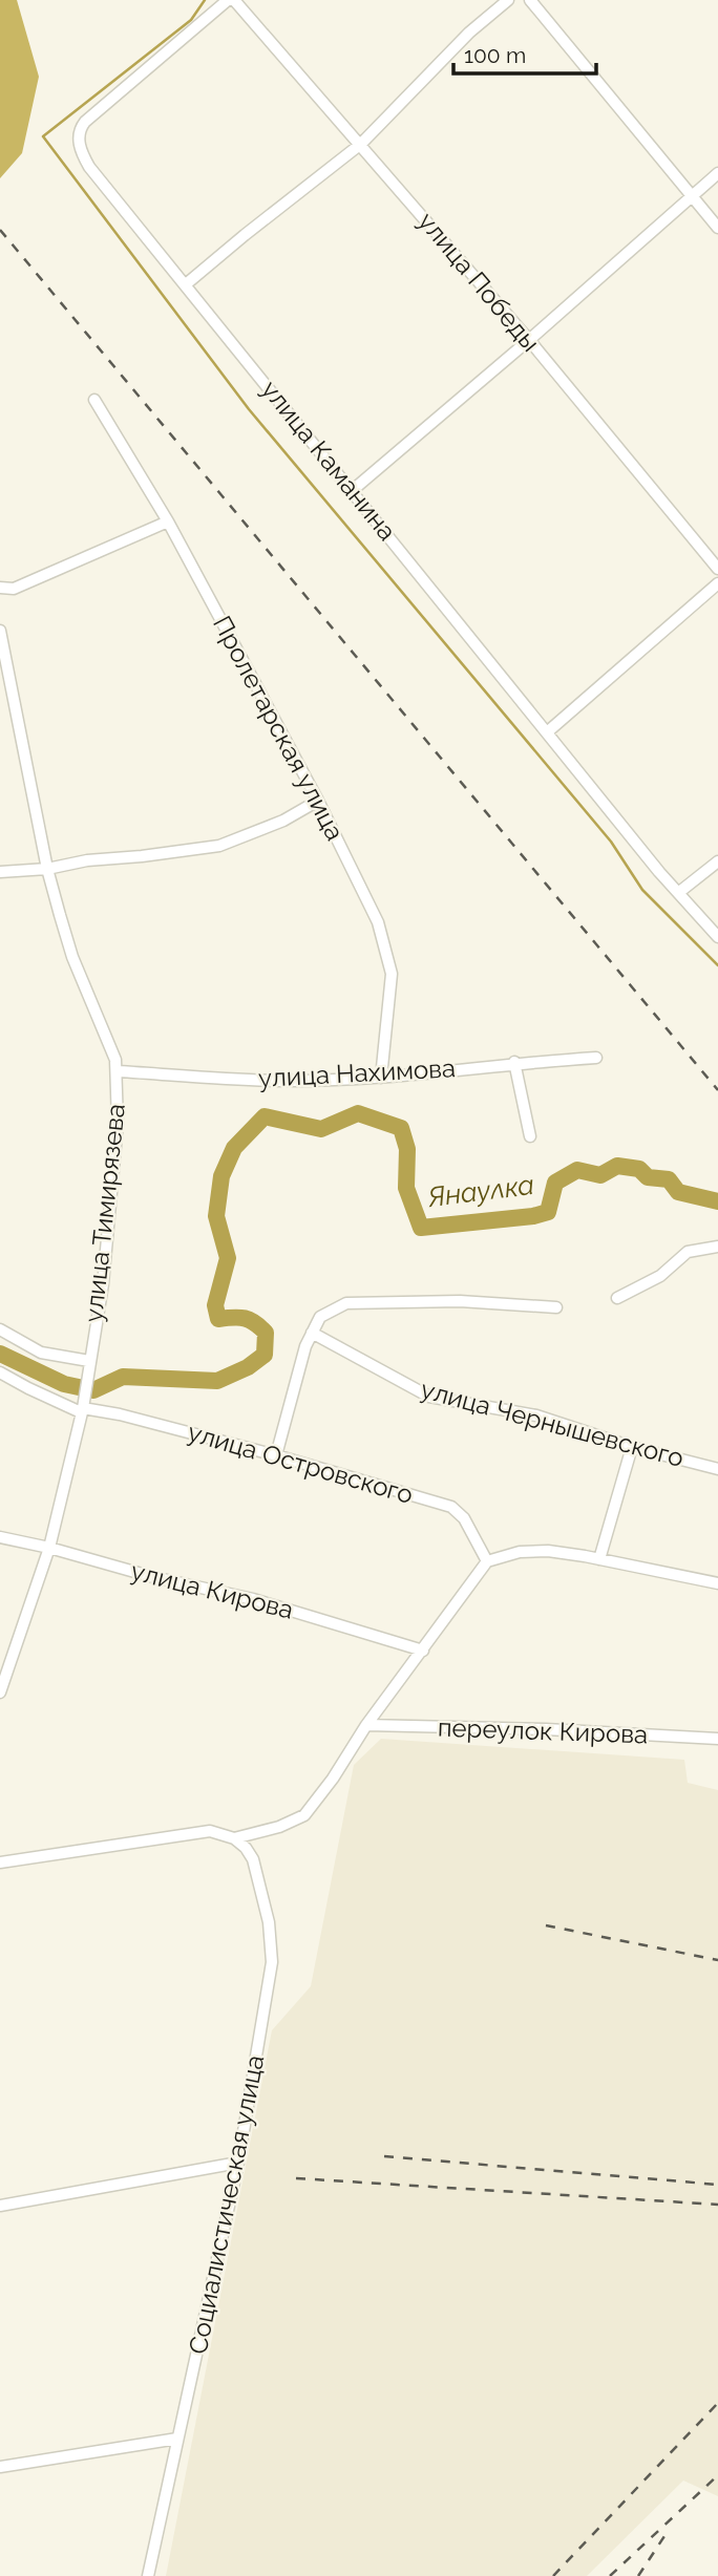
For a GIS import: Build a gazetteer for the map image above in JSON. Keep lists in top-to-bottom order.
{
  "streets": {
    "street": [
      "улица Победы",
      "улица Каманина",
      "Пролетарская улица",
      "улица Нахимова",
      "улица Тимирязева",
      "улица Чернышевского",
      "улица Островского",
      "улица Кирова",
      "переулок Кирова",
      "Социалистическая улица"
    ]
  },
  "crossings": [
    ["Пролетарская улица", "улица Нахимова"],
    ["улица Нахимова", "улица Тимирязева"],
    ["улица Тимирязева", "улица Островского"]
  ],
  "water": ["Янаулка"],
  "scale_bar": "100 m"
}
